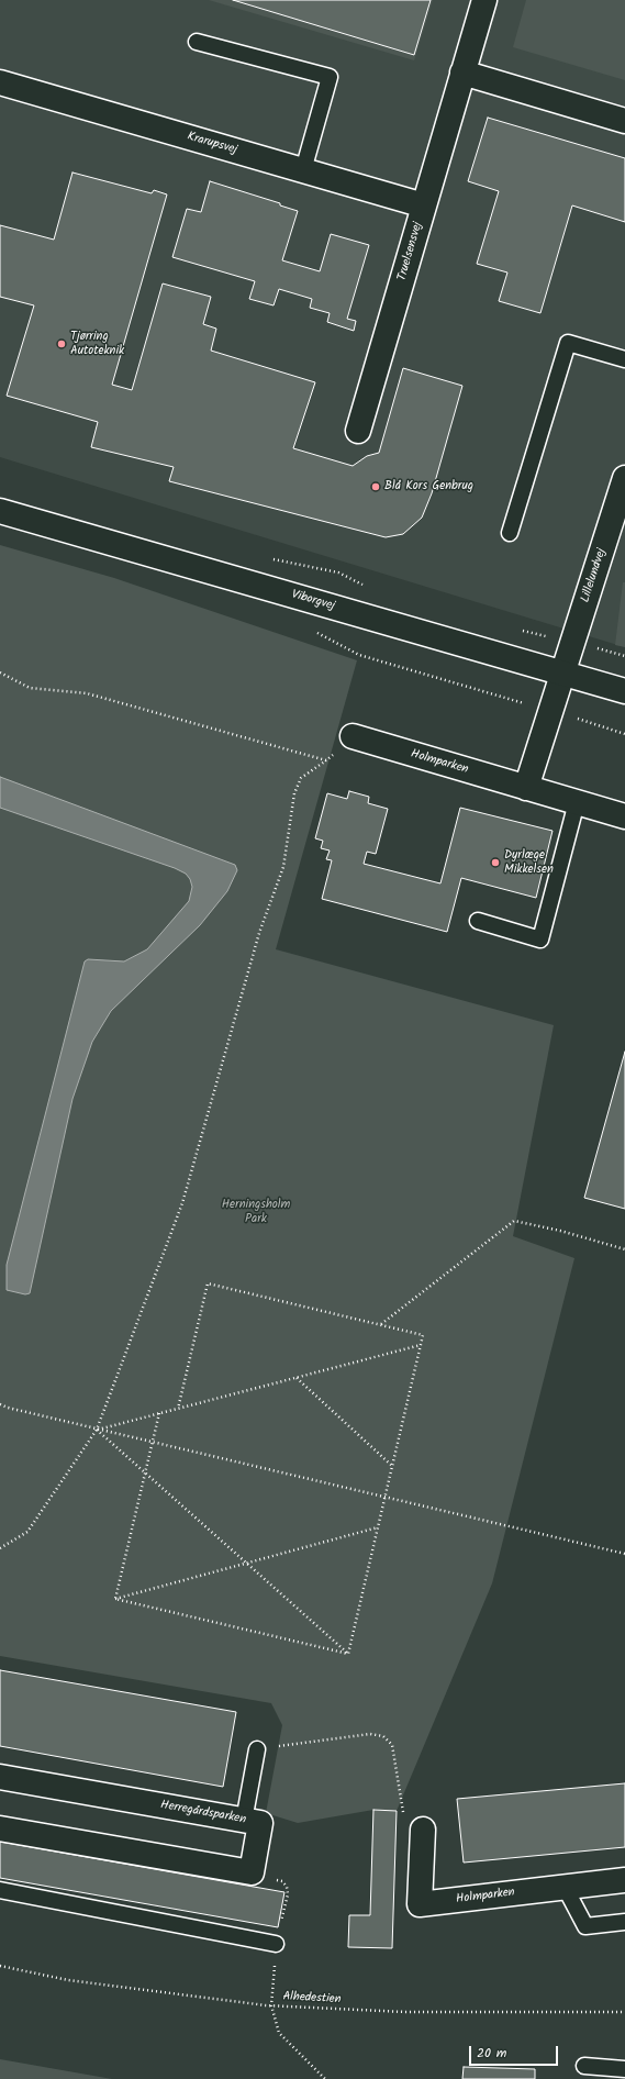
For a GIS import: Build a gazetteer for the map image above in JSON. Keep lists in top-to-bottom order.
{
  "streets": {
    "street": [
      "Krarupsvej",
      "Truelsensvej",
      "Lillelundvej",
      "Viborgvej",
      "Holmparken",
      "Herregårdsparken"
    ],
    "path": ["Alhedestien"]
  },
  "crossings": [
    ["Krarupsvej", "Truelsensvej"],
    ["Lillelundvej", "Viborgvej"]
  ],
  "parks": ["Herningsholm Park"],
  "places": ["Tjørring Autoteknik", "Blå Kors Genbrug", "Dyrlæge Mikkelsen"],
  "scale_bar": "20 m"
}
